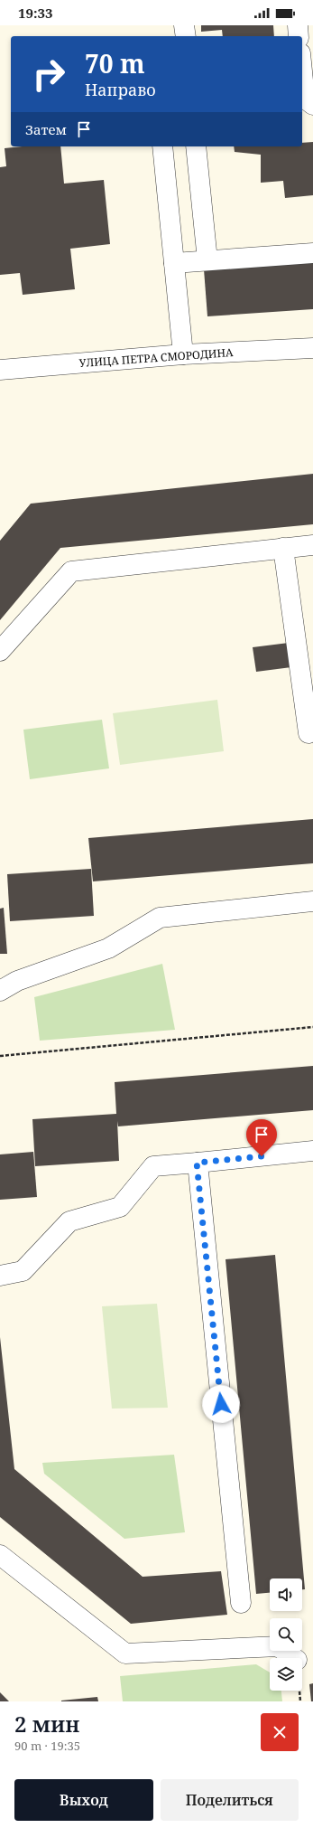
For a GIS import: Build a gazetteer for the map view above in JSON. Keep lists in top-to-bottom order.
{
  "streets": {
    "street": ["УЛИЦА ПЕТРА СМОРОДИНА"]
  },
  "page": {
    "status": "19:33",
    "turn": ["70 m", "Направо"],
    "then": "Затем",
    "heading": ["2 мин", "90 m · 19:35"],
    "buttons": ["Выход", "Поделиться"]
  }
}
